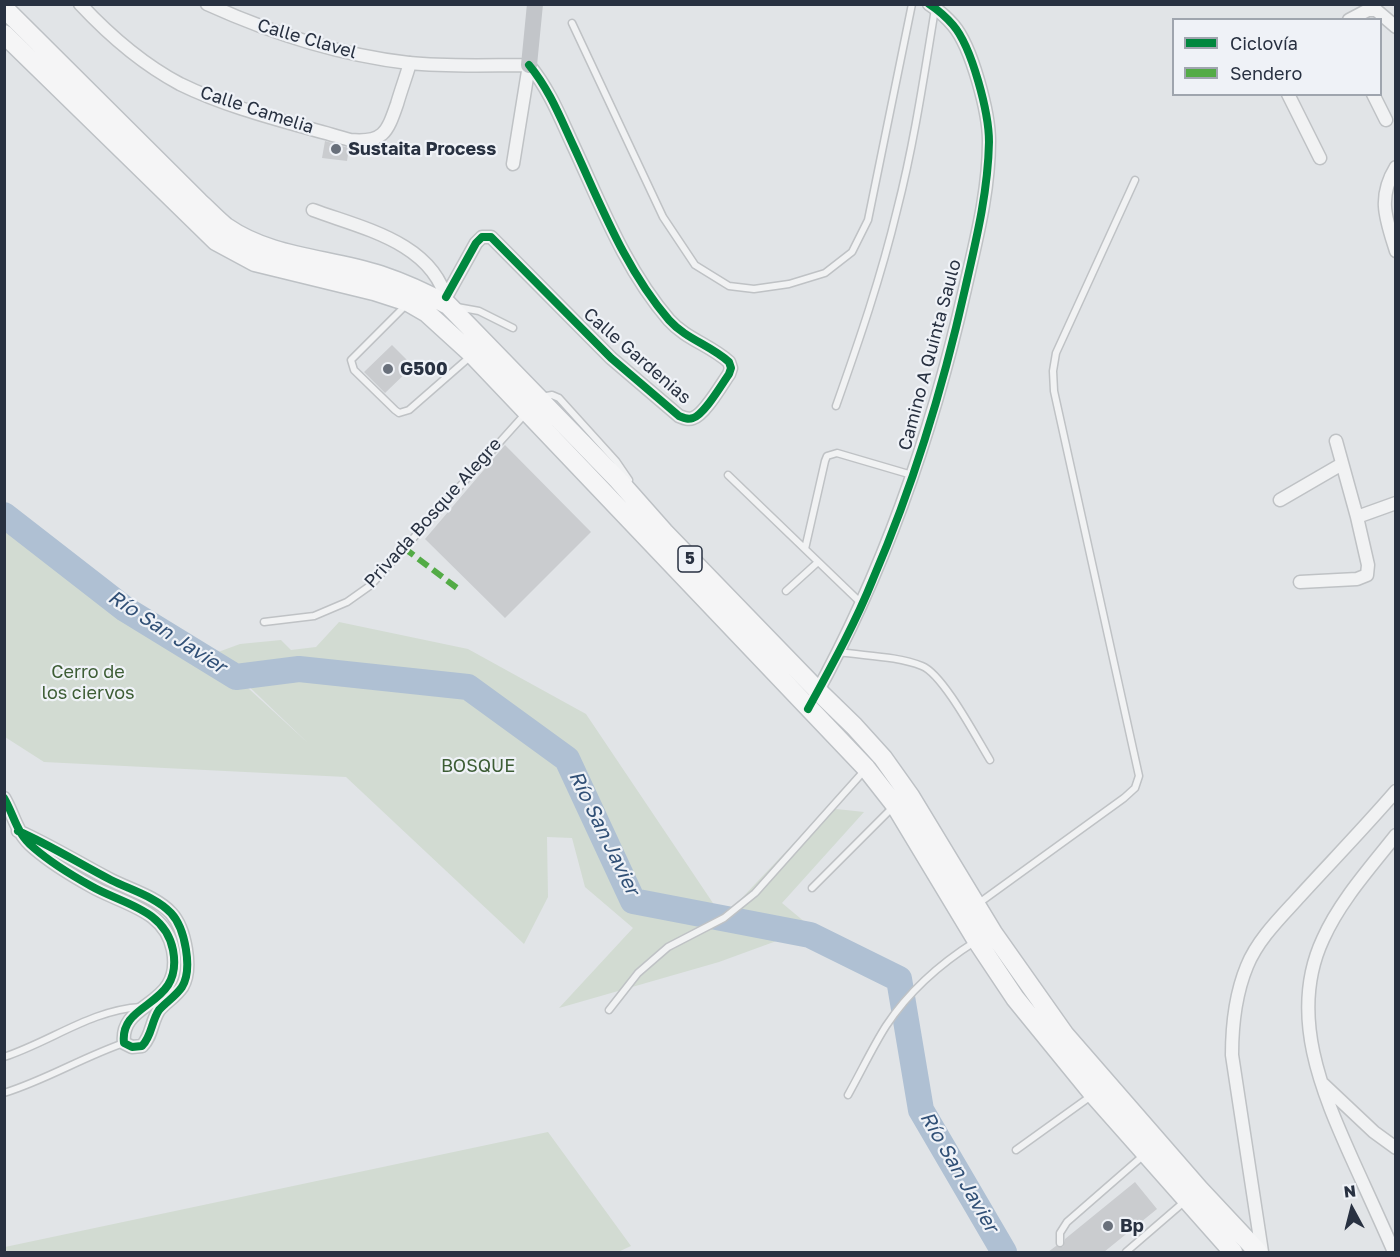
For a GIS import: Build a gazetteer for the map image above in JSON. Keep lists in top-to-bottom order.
{
  "streets": {
    "main road": ["5"],
    "street": [
      "Calle Clavel",
      "Calle Camelia",
      "Camino A Quinta Saulo",
      "Calle Gardenias"
    ],
    "lane": ["Privada Bosque Alegre"]
  },
  "crossings": [
    ["Calle Clavel", "Calle Camelia"],
    ["Calle Clavel", "Calle Gardenias"],
    ["Camino A Quinta Saulo", "5"],
    ["Calle Gardenias", "5"],
    ["Privada Bosque Alegre", "5"]
  ],
  "water": ["Río San Javier"],
  "parks": ["Cerro de los ciervos", "BOSQUE"],
  "places": ["Sustaita Process", "G500", "Bp"],
  "legend": ["Ciclovía", "Sendero"],
  "north": "top"
}
